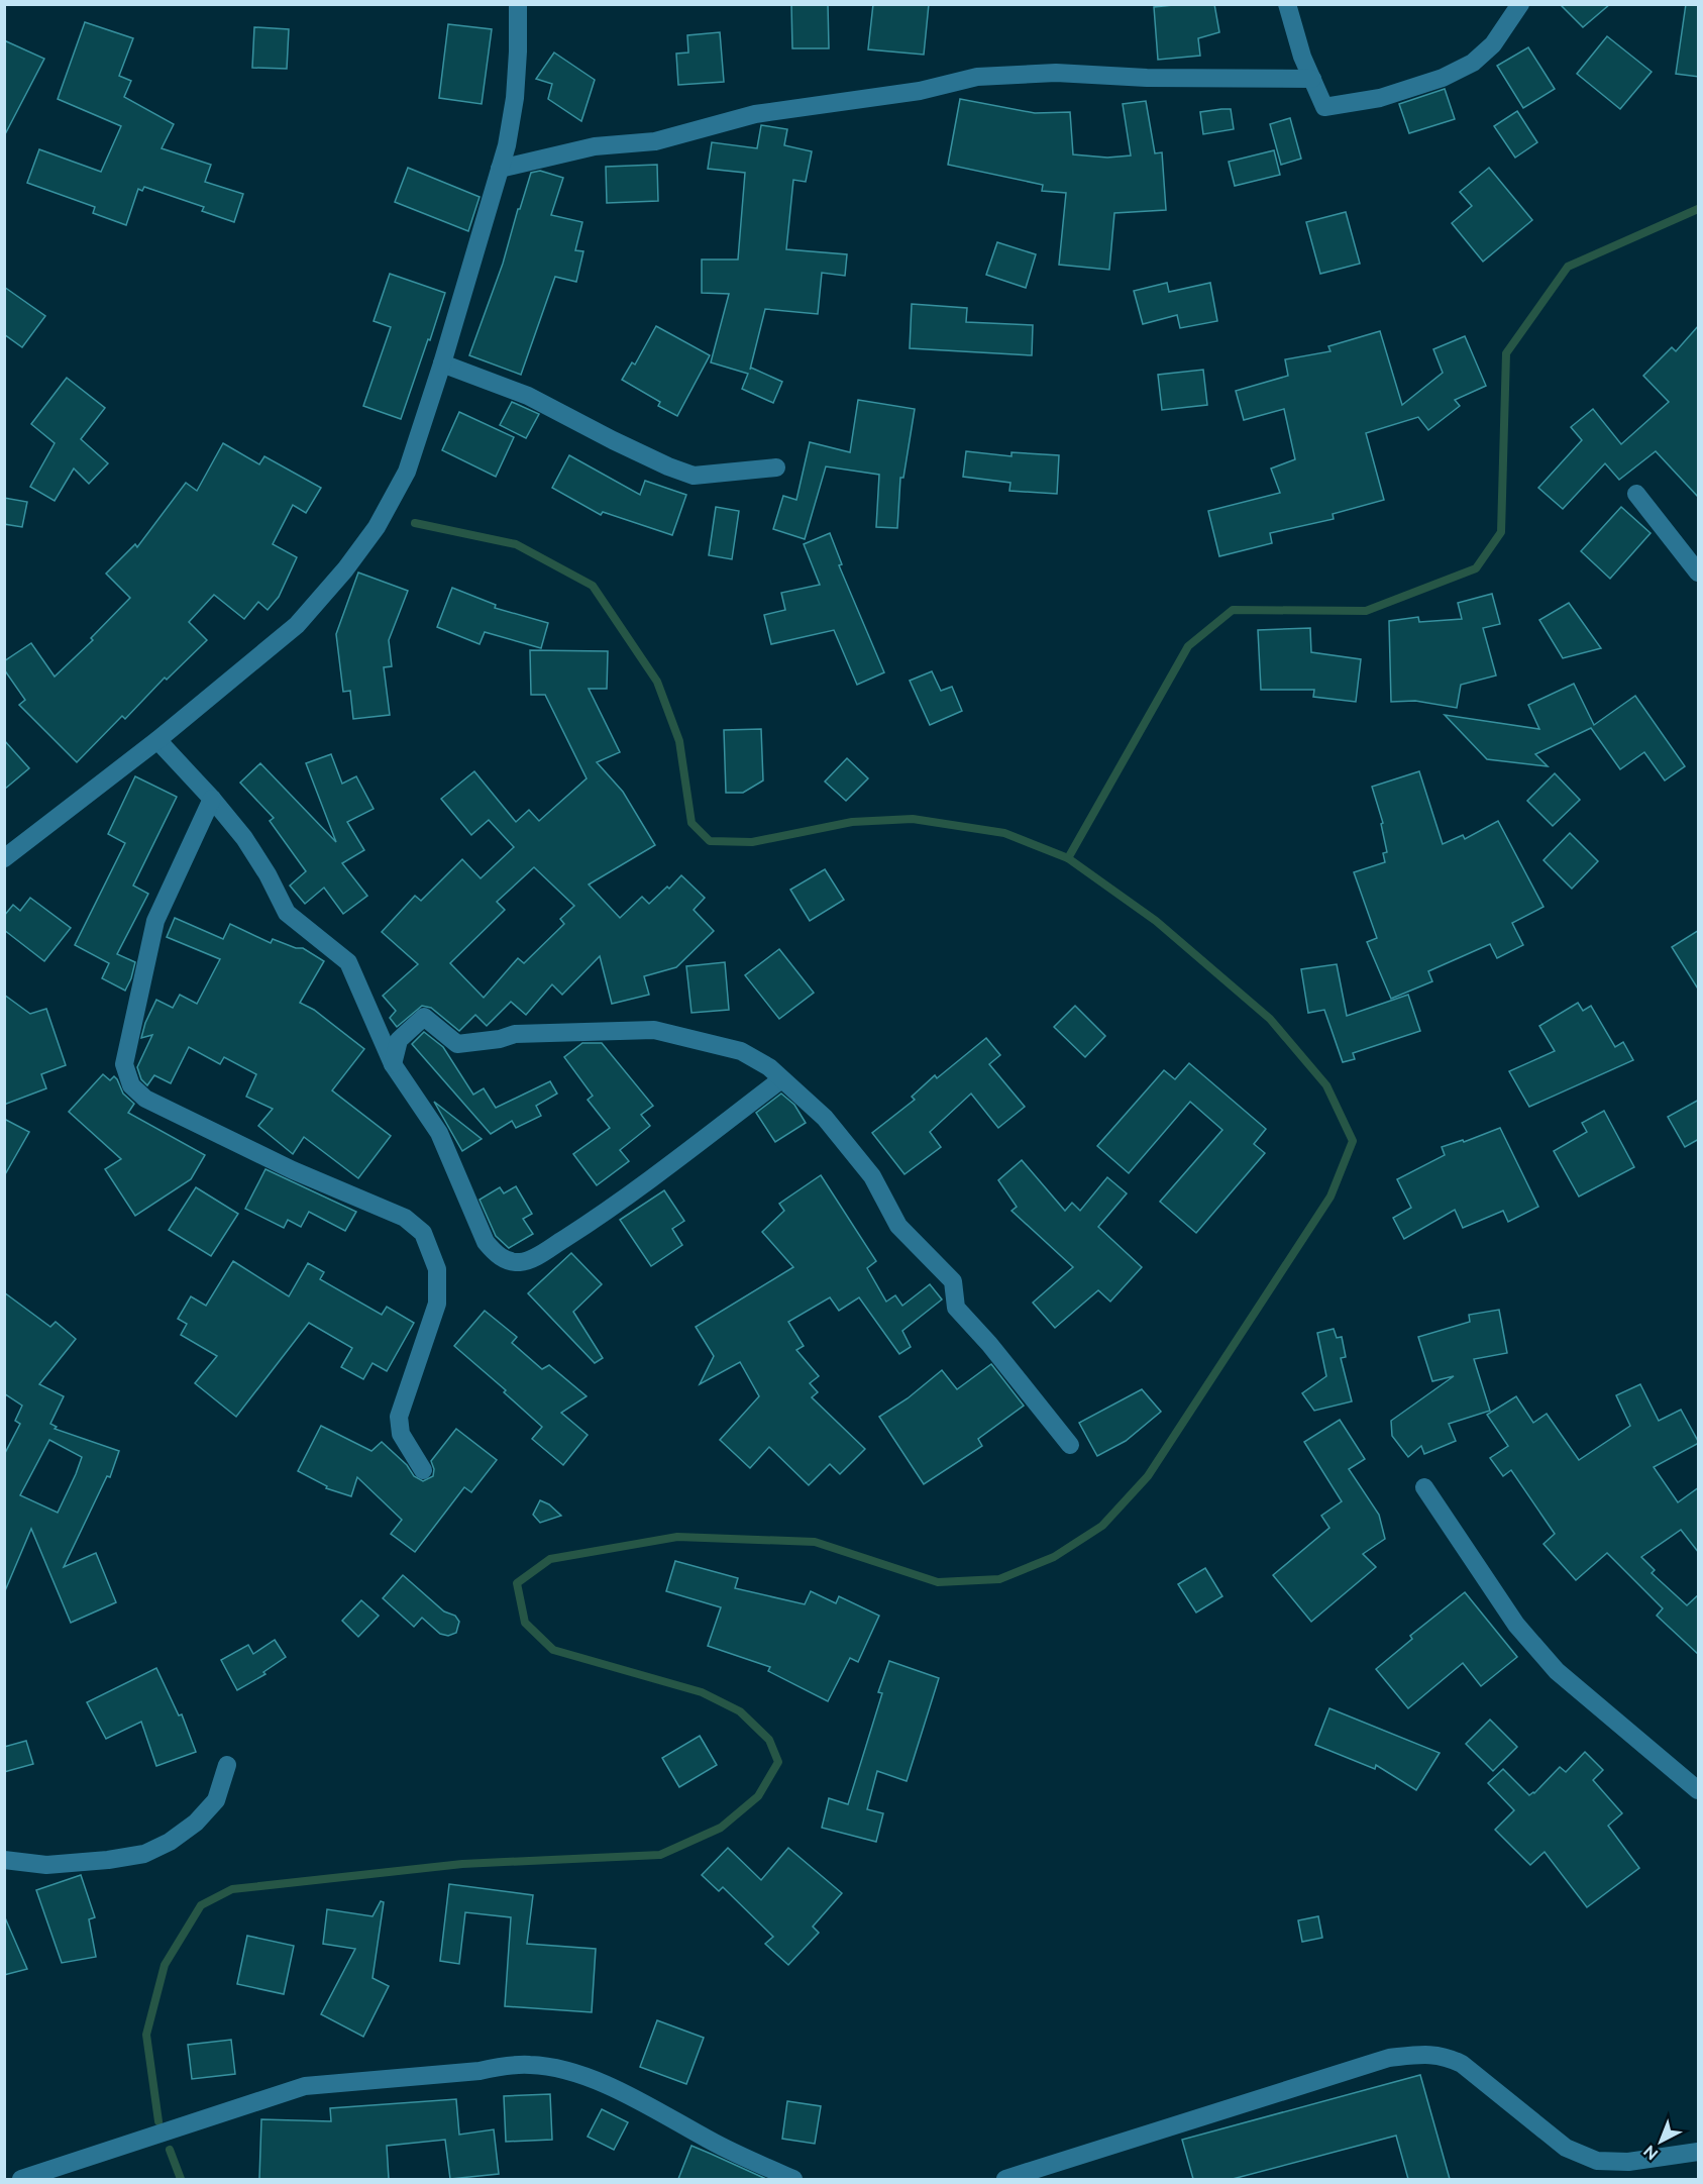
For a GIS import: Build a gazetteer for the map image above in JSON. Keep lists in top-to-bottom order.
{
  "north": "bottom left"
}
